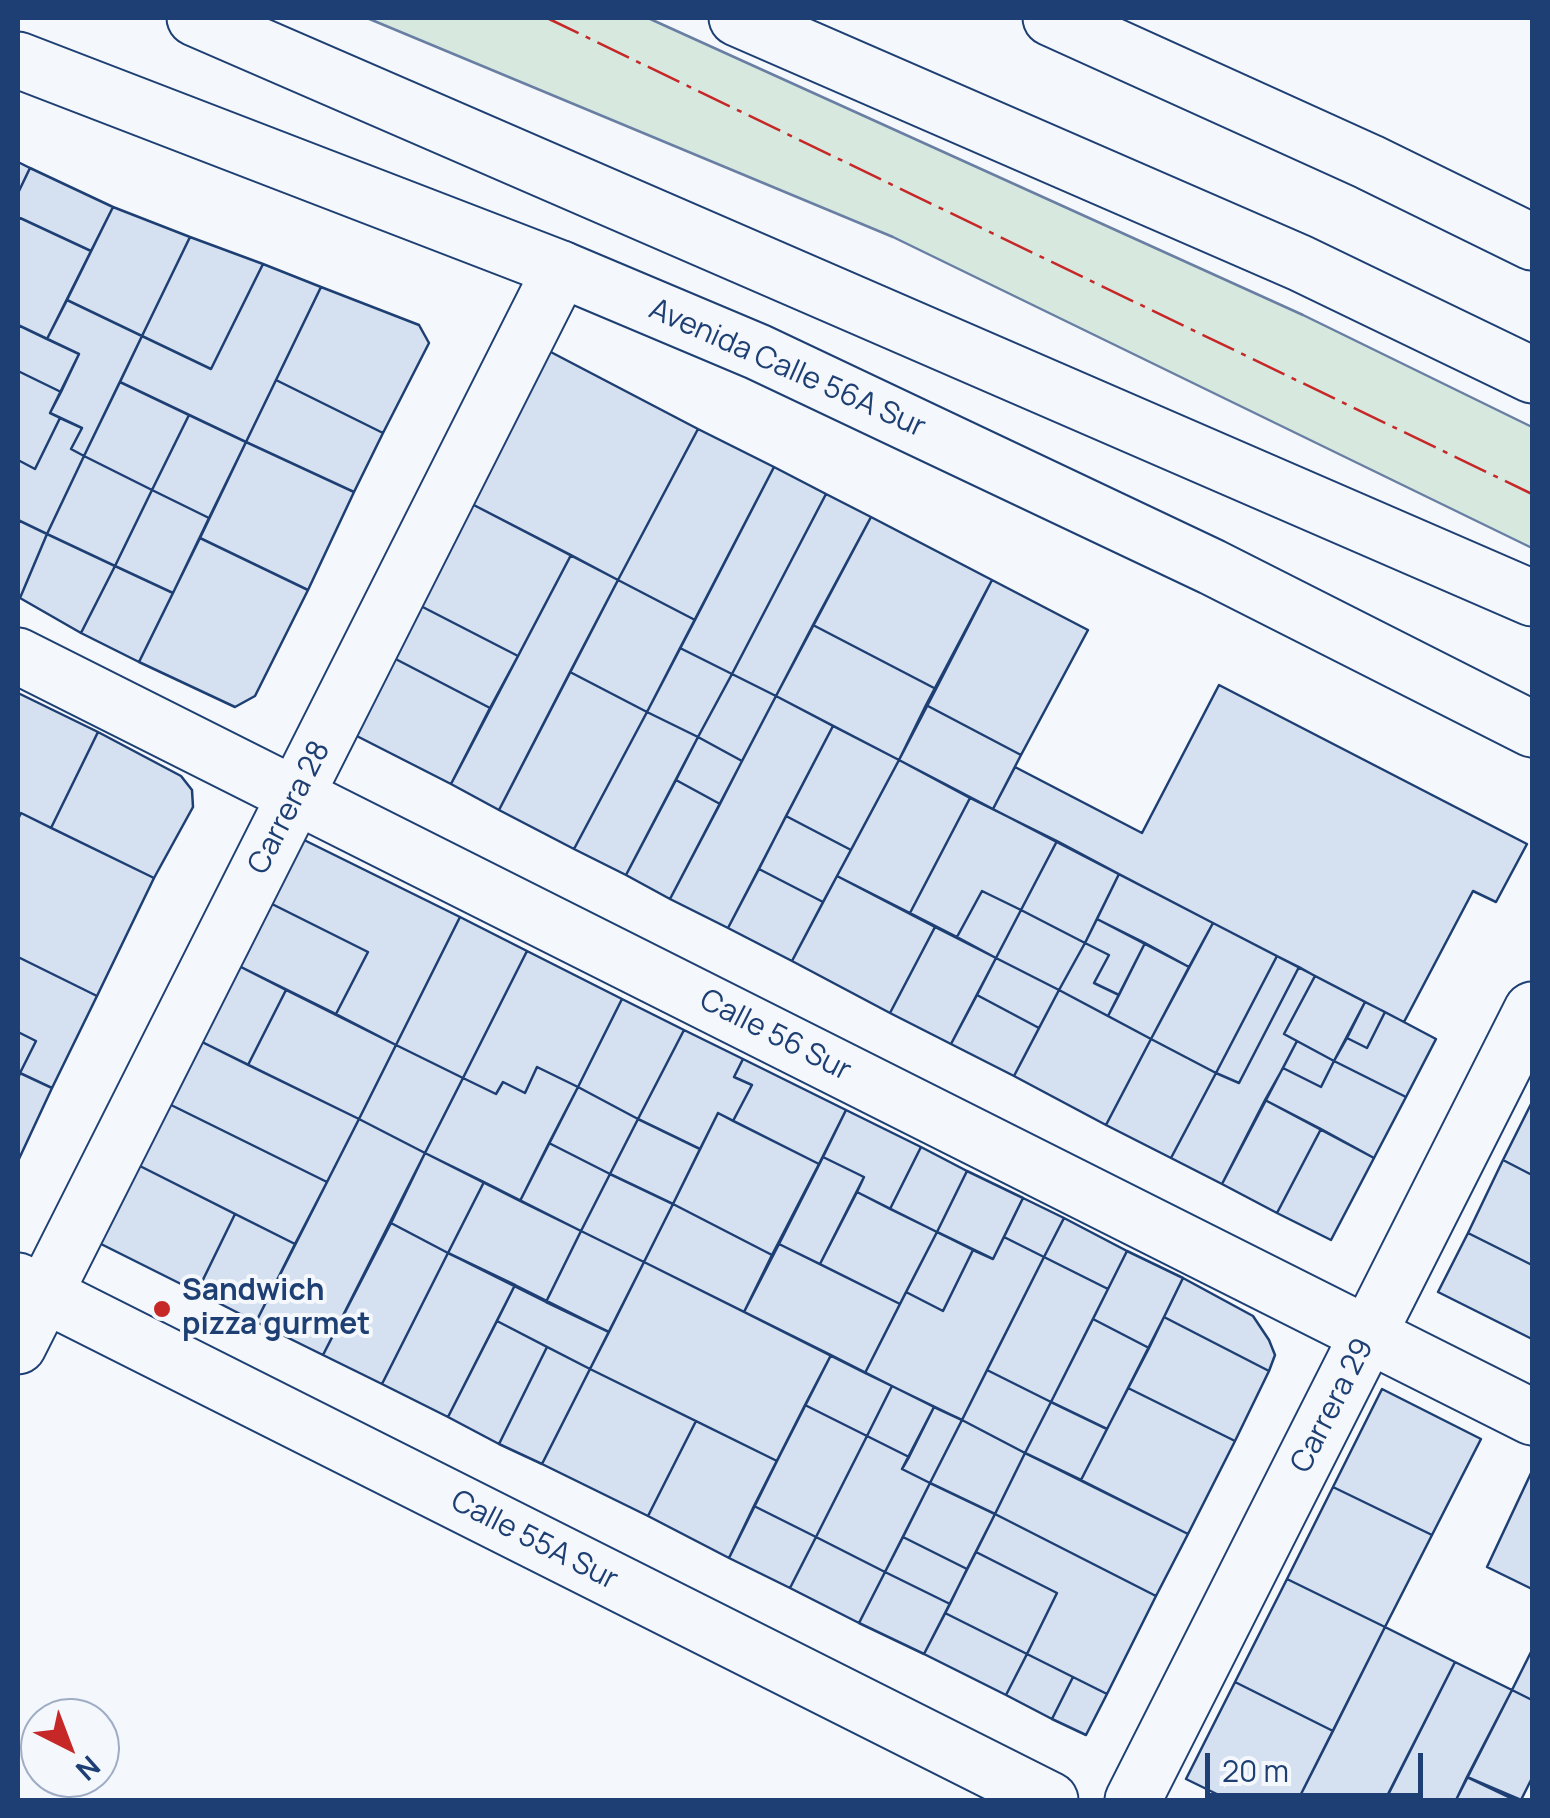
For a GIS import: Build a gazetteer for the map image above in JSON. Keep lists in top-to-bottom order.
{
  "streets": {
    "main road": [
      "Avenida Calle 56A Sur",
      "Carrera 28",
      "Calle 56 Sur",
      "Carrera 29",
      "Calle 55A Sur"
    ]
  },
  "crossings": [
    ["Avenida Calle 56A Sur", "Carrera 28"],
    ["Carrera 28", "Calle 56 Sur"],
    ["Carrera 28", "Calle 55A Sur"],
    ["Calle 56 Sur", "Carrera 29"]
  ],
  "places": ["Sandwich pizza gurmet"],
  "scale_bar": "20 m",
  "north": "bottom right"
}
